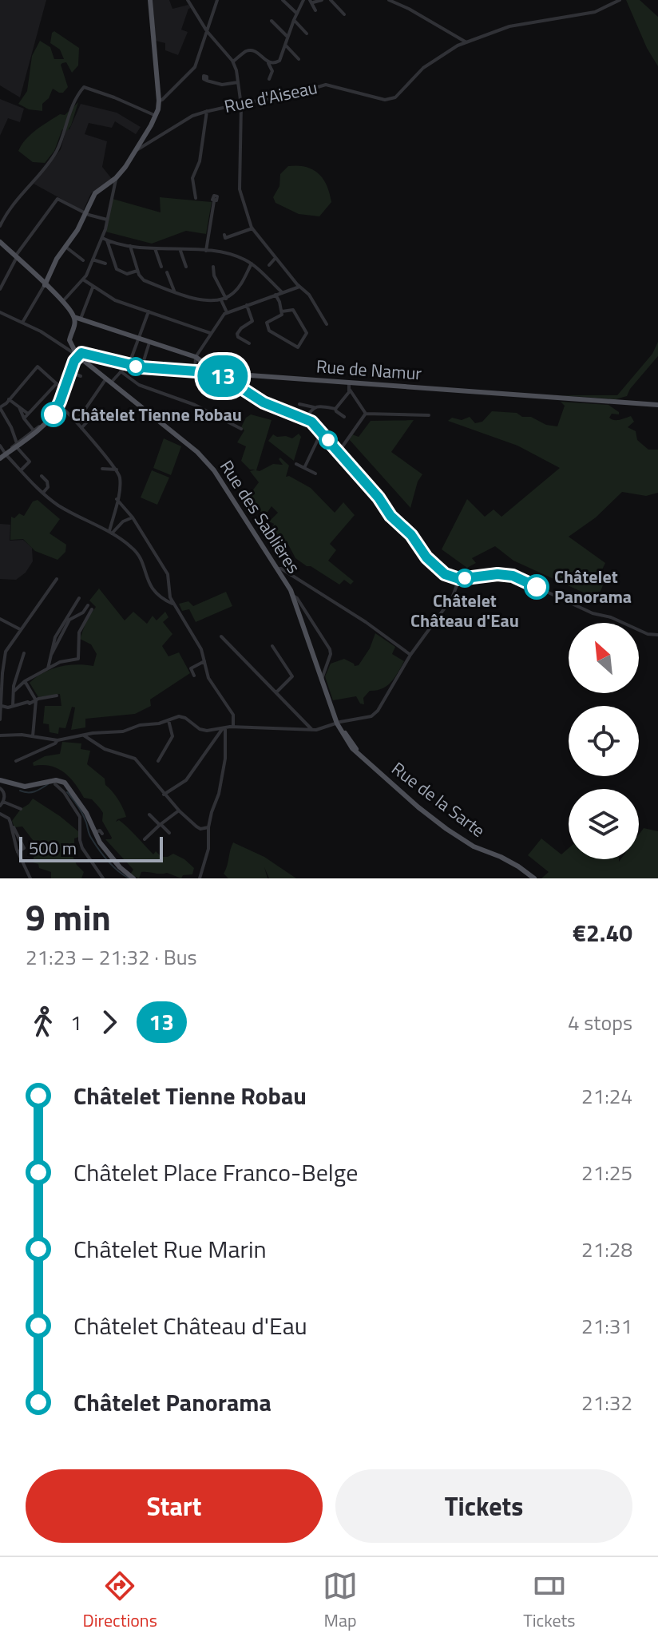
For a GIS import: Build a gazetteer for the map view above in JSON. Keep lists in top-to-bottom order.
{
  "streets": {
    "main road": ["Rue de Namur", "Rue des Sablières", "Rue de la Sarte"],
    "street": ["Rue d'Aiseau"]
  },
  "crossings": [
    ["Rue de Namur", "Rue des Sablières"],
    ["Rue des Sablières", "Rue de la Sarte"]
  ],
  "places": ["Châtelet Tienne Robau", "Châtelet Château d'Eau", "Châtelet Panorama"],
  "lines": ["bus line 13"],
  "scale_bar": "500 m",
  "north": "top left",
  "page": {
    "on_map": "13",
    "scale": "500 m",
    "heading": ["9 min", "21:23 – 21:32 · Bus", "€2.40"],
    "legs": ["1", "13", "4 stops"],
    "list": [
      {
        "name": "Châtelet Tienne Robau",
        "value": "21:24"
      },
      {
        "name": "Châtelet Place Franco-Belge",
        "value": "21:25"
      },
      {
        "name": "Châtelet Rue Marin",
        "value": "21:28"
      },
      {
        "name": "Châtelet Château d'Eau",
        "value": "21:31"
      },
      {
        "name": "Châtelet Panorama",
        "value": "21:32"
      }
    ],
    "buttons": ["Start", "Tickets"],
    "tabs": ["Directions", "Map", "Tickets"]
  }
}
